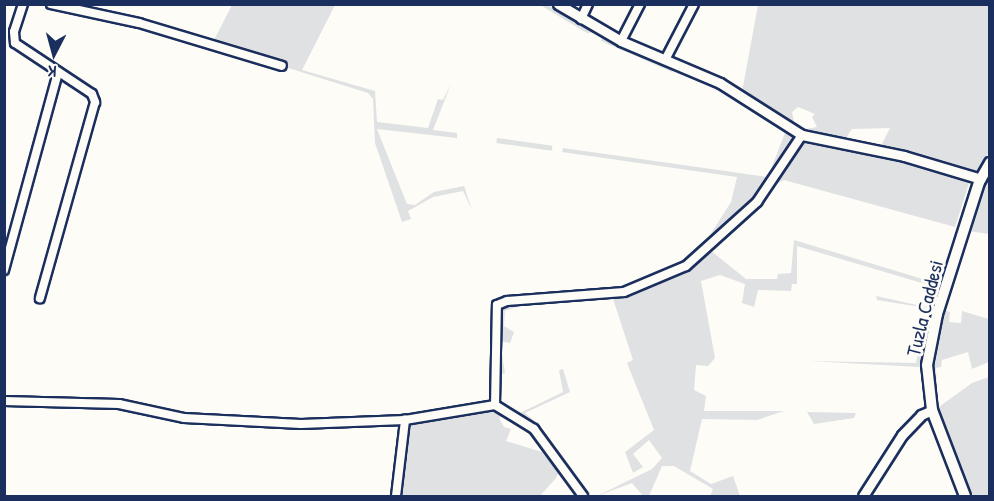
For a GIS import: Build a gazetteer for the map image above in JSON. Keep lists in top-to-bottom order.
{
  "streets": {
    "main road": ["Tuzla Caddesi"]
  },
  "north": "bottom"
}
